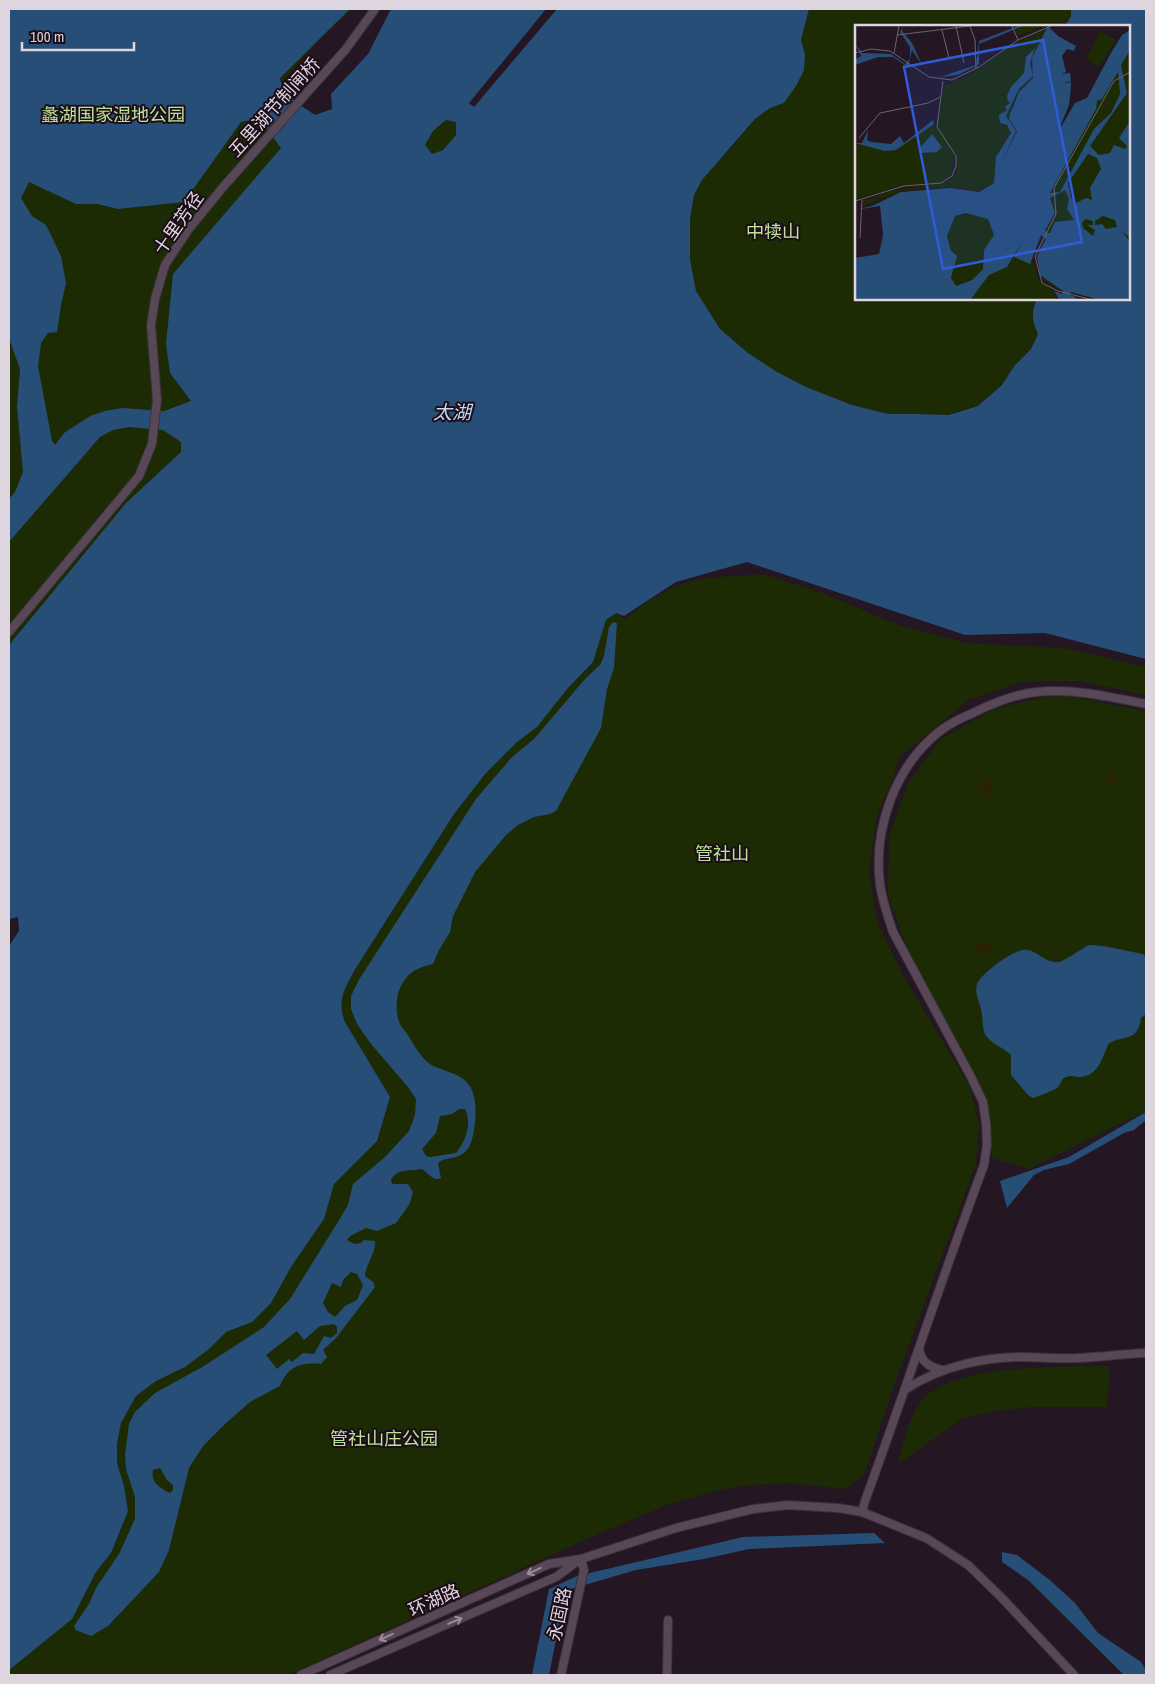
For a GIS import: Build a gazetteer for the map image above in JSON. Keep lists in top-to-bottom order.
{
  "streets": {
    "street": [
      "五里湖节制闸桥",
      "十里芳径",
      "环湖路",
      "永固路"
    ]
  },
  "crossings": [
    ["五里湖节制闸桥", "十里芳径"],
    ["环湖路", "永固路"]
  ],
  "water": ["太湖"],
  "parks": [
    "蠡湖国家湿地公园",
    "中犊山",
    "管社山",
    "管社山庄公园"
  ],
  "scale_bar": "100 m"
}
